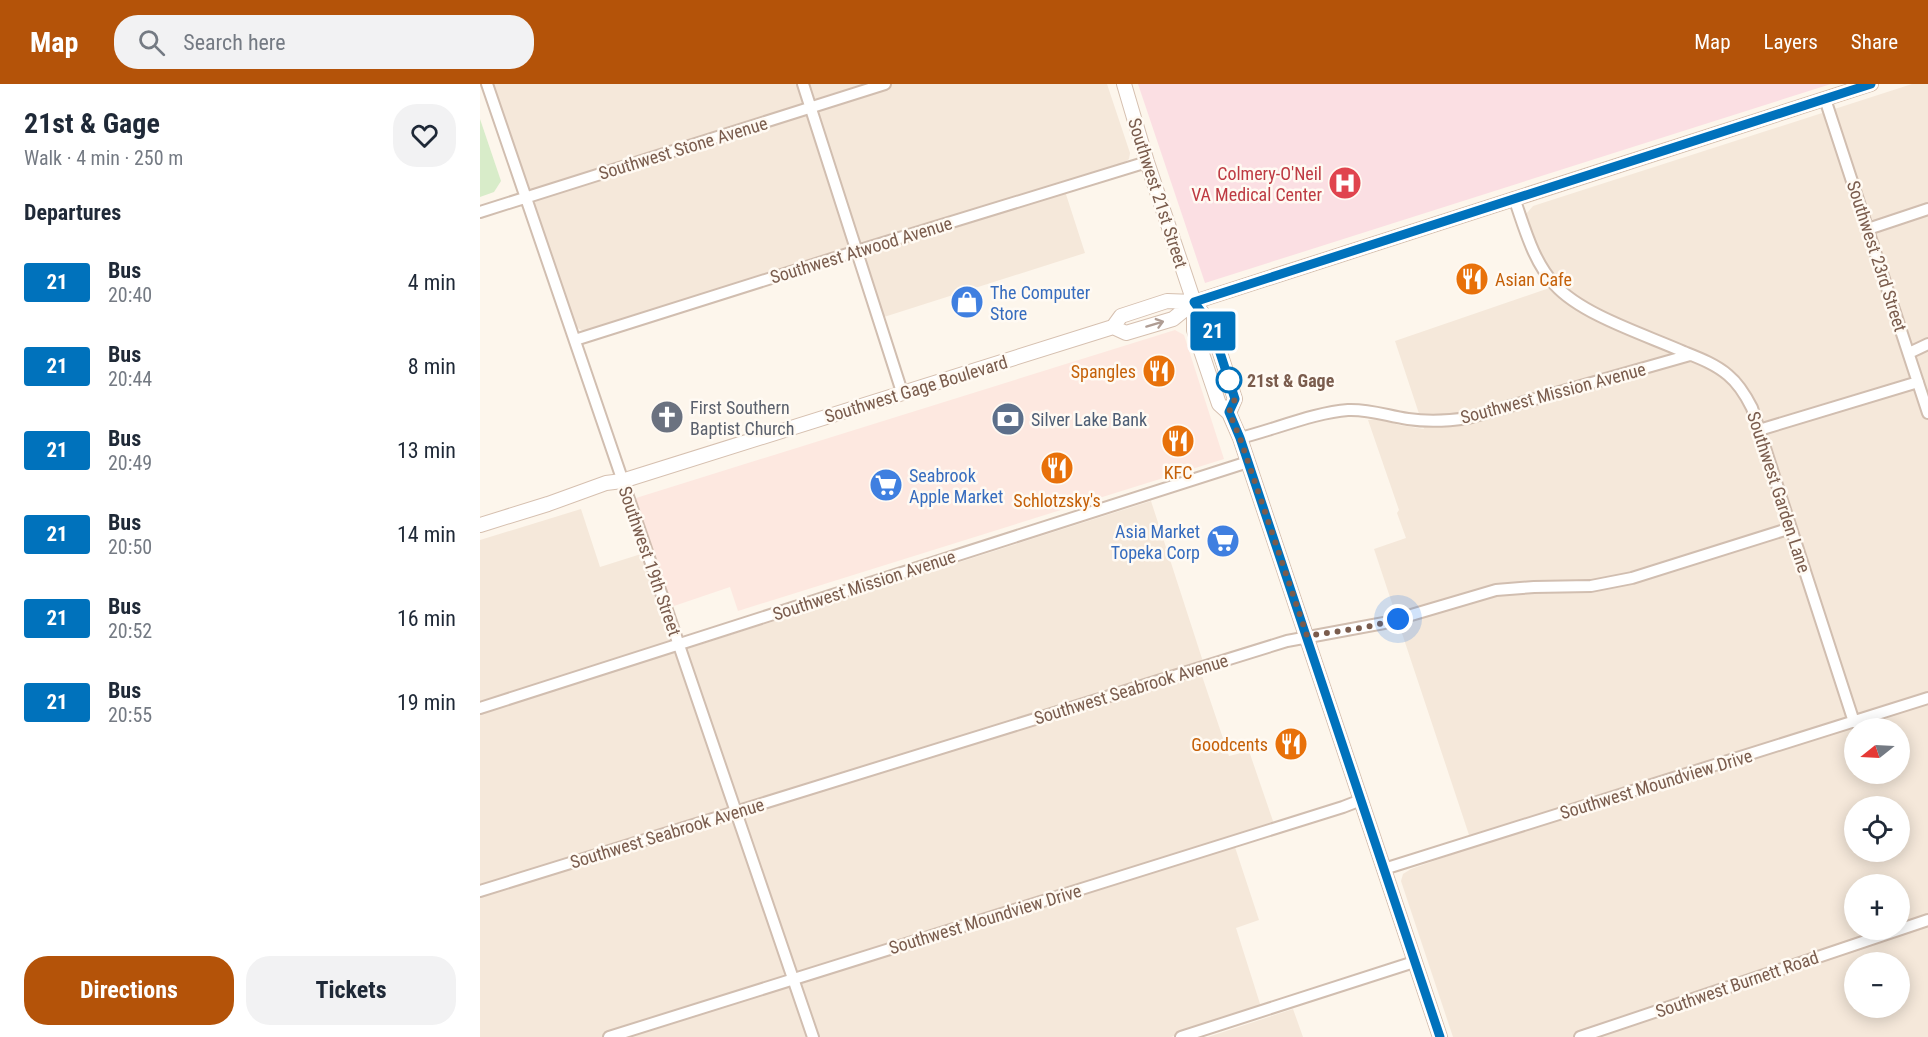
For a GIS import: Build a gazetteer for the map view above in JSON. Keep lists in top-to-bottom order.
{
  "streets": {
    "main road": ["Southwest 21st Street", "Southwest Gage Boulevard"],
    "street": [
      "Southwest Stone Avenue",
      "Southwest Atwood Avenue",
      "Southwest 23rd Street",
      "Southwest Mission Avenue",
      "Southwest Garden Lane",
      "Southwest 19th Street",
      "Southwest Seabrook Avenue",
      "Southwest Moundview Drive",
      "Southwest Burnett Road"
    ]
  },
  "crossings": [
    ["Southwest Stone Avenue", "Southwest 19th Street"],
    ["Southwest 21st Street", "Southwest Atwood Avenue"],
    ["Southwest 21st Street", "Southwest Gage Boulevard"],
    ["Southwest 21st Street", "Southwest Mission Avenue"],
    ["Southwest 21st Street", "Southwest Seabrook Avenue"],
    ["Southwest 21st Street", "Southwest Moundview Drive"],
    ["Southwest Atwood Avenue", "Southwest 19th Street"],
    ["Southwest 23rd Street", "Southwest Gage Boulevard"],
    ["Southwest Gage Boulevard", "Southwest Garden Lane"],
    ["Southwest Gage Boulevard", "Southwest 19th Street"],
    ["Southwest Mission Avenue", "Southwest Garden Lane"],
    ["Southwest Mission Avenue", "Southwest 19th Street"],
    ["Southwest Garden Lane", "Southwest Seabrook Avenue"],
    ["Southwest 19th Street", "Southwest Seabrook Avenue"],
    ["Southwest 19th Street", "Southwest Moundview Drive"]
  ],
  "places": {
    "hospital": ["Colmery-O'Neil VA Medical Center"],
    "restaurant": [
      "Asian Cafe",
      "Spangles",
      "KFC",
      "Schlotzsky's",
      "Goodcents"
    ],
    "shop": ["The Computer Store"],
    "other": ["21st & Gage"],
    "church": ["First Southern Baptist Church"],
    "bank": ["Silver Lake Bank"],
    "supermarket": ["Seabrook Apple Market", "Asia Market Topeka Corp"]
  },
  "lines": ["bus line 21"],
  "north": "left",
  "page": {
    "header": "Map",
    "search": "Search here",
    "nav": ["Map", "Layers", "Share"],
    "heading": [
      ["21st & Gage", "Walk · 4 min · 250 m"],
      "Departures"
    ],
    "on_map": "21",
    "list": [
      {
        "mark": "21",
        "name": "Bus",
        "note": "20:40",
        "value": "4 min"
      },
      {
        "mark": "21",
        "name": "Bus",
        "note": "20:44",
        "value": "8 min"
      },
      {
        "mark": "21",
        "name": "Bus",
        "note": "20:49",
        "value": "13 min"
      },
      {
        "mark": "21",
        "name": "Bus",
        "note": "20:50",
        "value": "14 min"
      },
      {
        "mark": "21",
        "name": "Bus",
        "note": "20:52",
        "value": "16 min"
      },
      {
        "mark": "21",
        "name": "Bus",
        "note": "20:55",
        "value": "19 min"
      }
    ],
    "map_buttons": ["+", "−"],
    "buttons": ["Directions", "Tickets"]
  }
}
